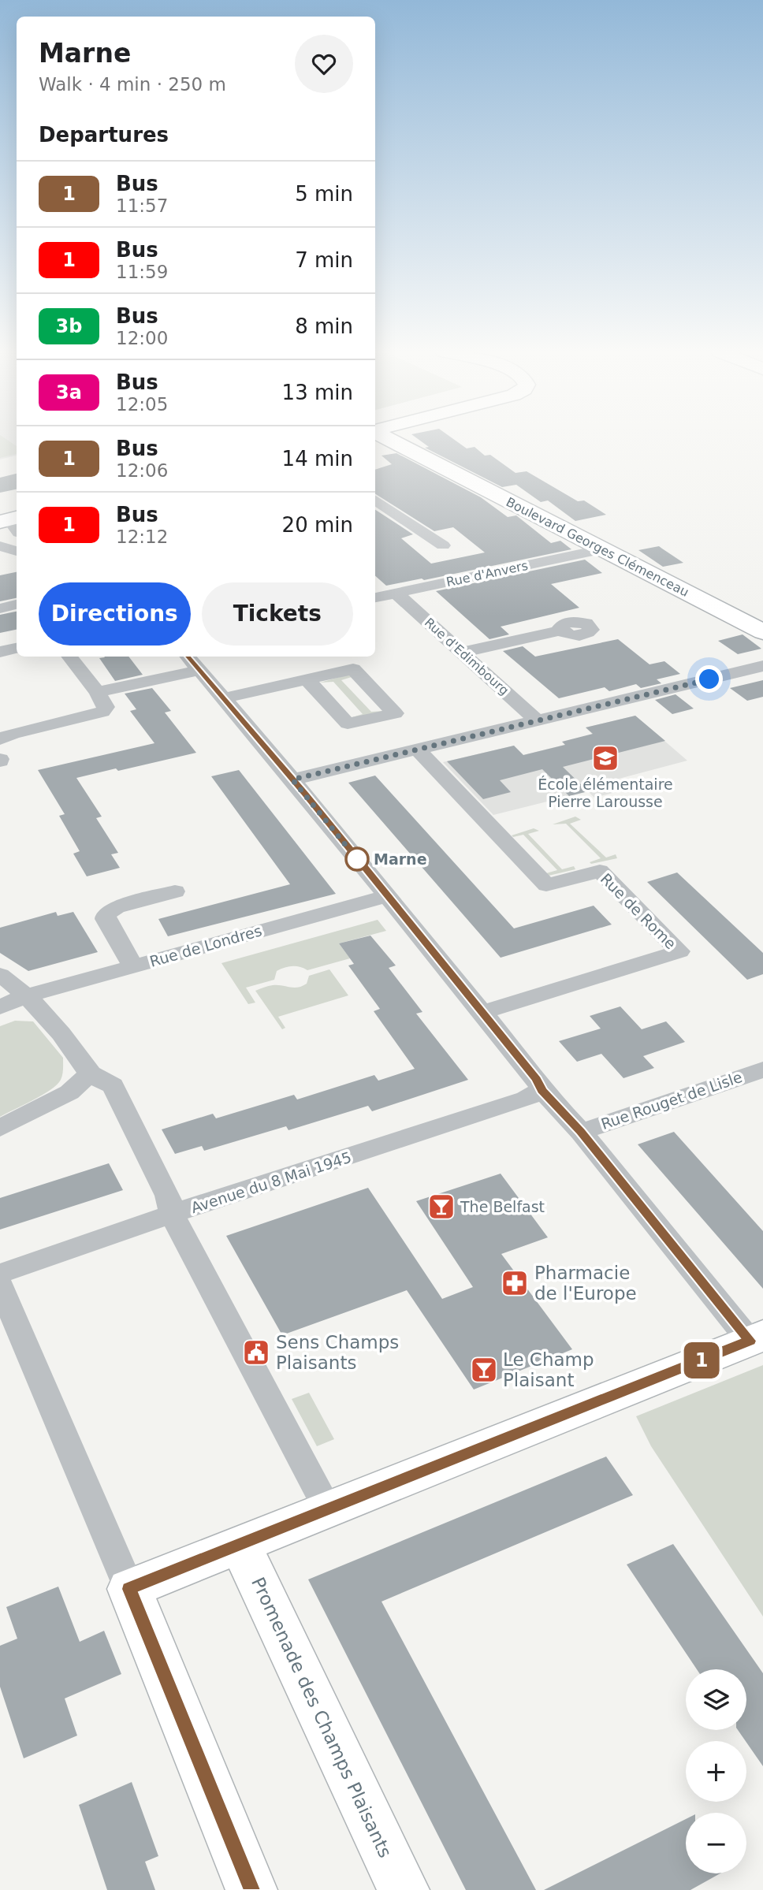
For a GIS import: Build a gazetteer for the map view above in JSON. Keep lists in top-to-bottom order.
{
  "streets": {
    "street": [
      "Boulevard Georges Clémenceau",
      "Rue d'Anvers",
      "Rue d'Edimbourg",
      "Rue de Rome",
      "Rue de Londres",
      "Rue Rouget de Lisle",
      "Avenue du 8 Mai 1945",
      "Promenade des Champs Plaisants"
    ]
  },
  "crossings": [
    ["Boulevard Georges Clémenceau", "Rue d'Anvers"],
    ["Rue d'Anvers", "Rue d'Edimbourg"]
  ],
  "places": {
    "school or university": ["École élémentaire Pierre Larousse"],
    "other": ["Marne"],
    "bar": ["The Belfast", "Le Champ Plaisant"],
    "pharmacy": ["Pharmacie de l'Europe"],
    "public building": ["Sens Champs Plaisants"]
  },
  "lines": ["bus line 1"],
  "page": {
    "on_map": "1",
    "heading": [
      ["Marne", "Walk · 4 min · 250 m"],
      "Departures"
    ],
    "list": [
      {
        "mark": "1",
        "name": "Bus",
        "note": "11:57",
        "value": "5 min"
      },
      {
        "mark": "1",
        "name": "Bus",
        "note": "11:59",
        "value": "7 min"
      },
      {
        "mark": "3b",
        "name": "Bus",
        "note": "12:00",
        "value": "8 min"
      },
      {
        "mark": "3a",
        "name": "Bus",
        "note": "12:05",
        "value": "13 min"
      },
      {
        "mark": "1",
        "name": "Bus",
        "note": "12:06",
        "value": "14 min"
      },
      {
        "mark": "1",
        "name": "Bus",
        "note": "12:12",
        "value": "20 min"
      }
    ],
    "buttons": ["Directions", "Tickets"],
    "map_buttons": ["+", "−"]
  }
}
